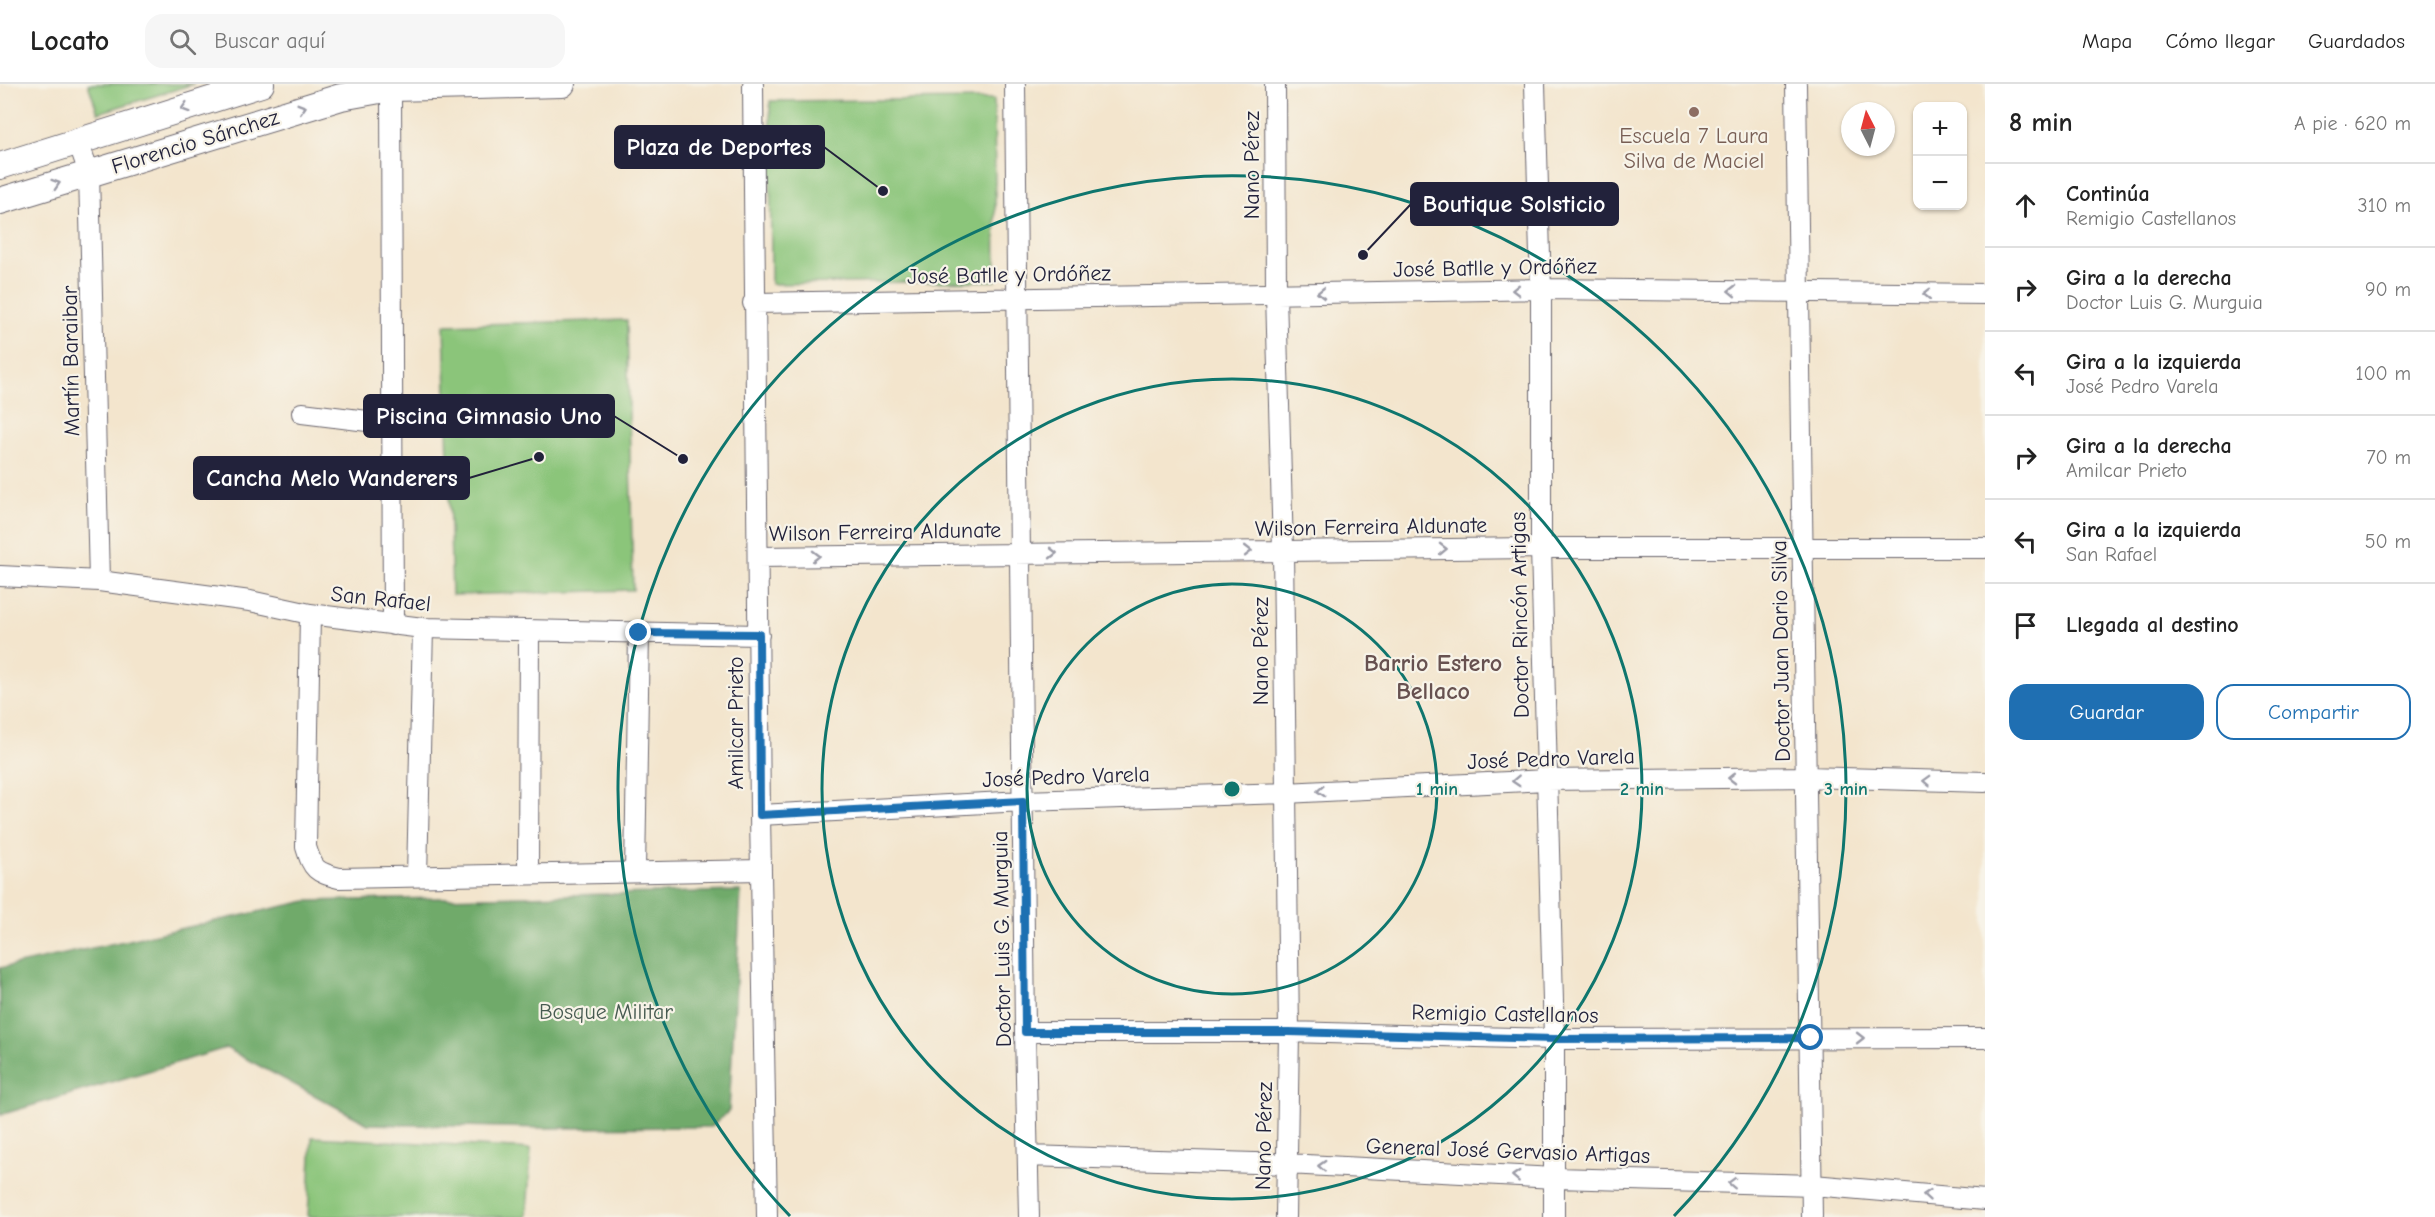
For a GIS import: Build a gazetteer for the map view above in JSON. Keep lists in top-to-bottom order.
{
  "streets": {
    "street": [
      "Florencio Sánchez",
      "Nano Pérez",
      "José Batlle y Ordóñez",
      "Martín Baraibar",
      "Wilson Ferreira Aldunate",
      "San Rafael",
      "Doctor Rincón Artigas",
      "Doctor Juan Dario Silva",
      "Amilcar Prieto",
      "José Pedro Varela",
      "Doctor Luis G. Murguia",
      "Remigio Castellanos",
      "General José Gervasio Artigas"
    ]
  },
  "crossings": [
    ["Florencio Sánchez", "Martín Baraibar"],
    ["Nano Pérez", "José Batlle y Ordóñez"],
    ["Nano Pérez", "Wilson Ferreira Aldunate"],
    ["Nano Pérez", "José Pedro Varela"],
    ["Nano Pérez", "Remigio Castellanos"],
    ["Nano Pérez", "General José Gervasio Artigas"],
    ["José Batlle y Ordóñez", "Doctor Rincón Artigas"],
    ["José Batlle y Ordóñez", "Doctor Juan Dario Silva"],
    ["José Batlle y Ordóñez", "Amilcar Prieto"],
    ["José Batlle y Ordóñez", "Doctor Luis G. Murguia"],
    ["Martín Baraibar", "San Rafael"],
    ["Wilson Ferreira Aldunate", "Doctor Rincón Artigas"],
    ["Wilson Ferreira Aldunate", "Doctor Juan Dario Silva"],
    ["Wilson Ferreira Aldunate", "Amilcar Prieto"],
    ["Wilson Ferreira Aldunate", "Doctor Luis G. Murguia"],
    ["San Rafael", "Amilcar Prieto"],
    ["Doctor Rincón Artigas", "José Pedro Varela"],
    ["Doctor Rincón Artigas", "Remigio Castellanos"],
    ["Doctor Rincón Artigas", "General José Gervasio Artigas"],
    ["Doctor Juan Dario Silva", "José Pedro Varela"],
    ["Doctor Juan Dario Silva", "Remigio Castellanos"],
    ["Doctor Juan Dario Silva", "General José Gervasio Artigas"],
    ["Amilcar Prieto", "José Pedro Varela"],
    ["José Pedro Varela", "Doctor Luis G. Murguia"],
    ["Doctor Luis G. Murguia", "Remigio Castellanos"],
    ["Doctor Luis G. Murguia", "General José Gervasio Artigas"]
  ],
  "one_way": [
    "José Batlle y Ordóñez",
    "Wilson Ferreira Aldunate",
    "José Pedro Varela",
    "General José Gervasio Artigas"
  ],
  "districts": ["Barrio Estero Bellaco"],
  "parks": ["Bosque Militar"],
  "places": [
    "Escuela 7 Laura Silva de Maciel",
    "Plaza de Deportes",
    "Boutique Solsticio",
    "Cancha Melo Wanderers",
    "Piscina Gimnasio Uno"
  ],
  "north": "top",
  "page": {
    "header": "Locato",
    "search": "Buscar aquí",
    "nav": ["Mapa", "Cómo llegar", "Guardados"],
    "heading": ["8 min", "A pie · 620 m"],
    "map_buttons": ["+", "−"],
    "list": [
      ["Continúa", "Remigio Castellanos", "310 m"],
      ["Gira a la derecha", "Doctor Luis G. Murguia", "90 m"],
      ["Gira a la izquierda", "José Pedro Varela", "100 m"],
      ["Gira a la derecha", "Amilcar Prieto", "70 m"],
      ["Gira a la izquierda", "San Rafael", "50 m"],
      "Llegada al destino"
    ],
    "buttons": ["Guardar", "Compartir"]
  },
  "rings": ["1 min", "2 min", "3 min"]
}
